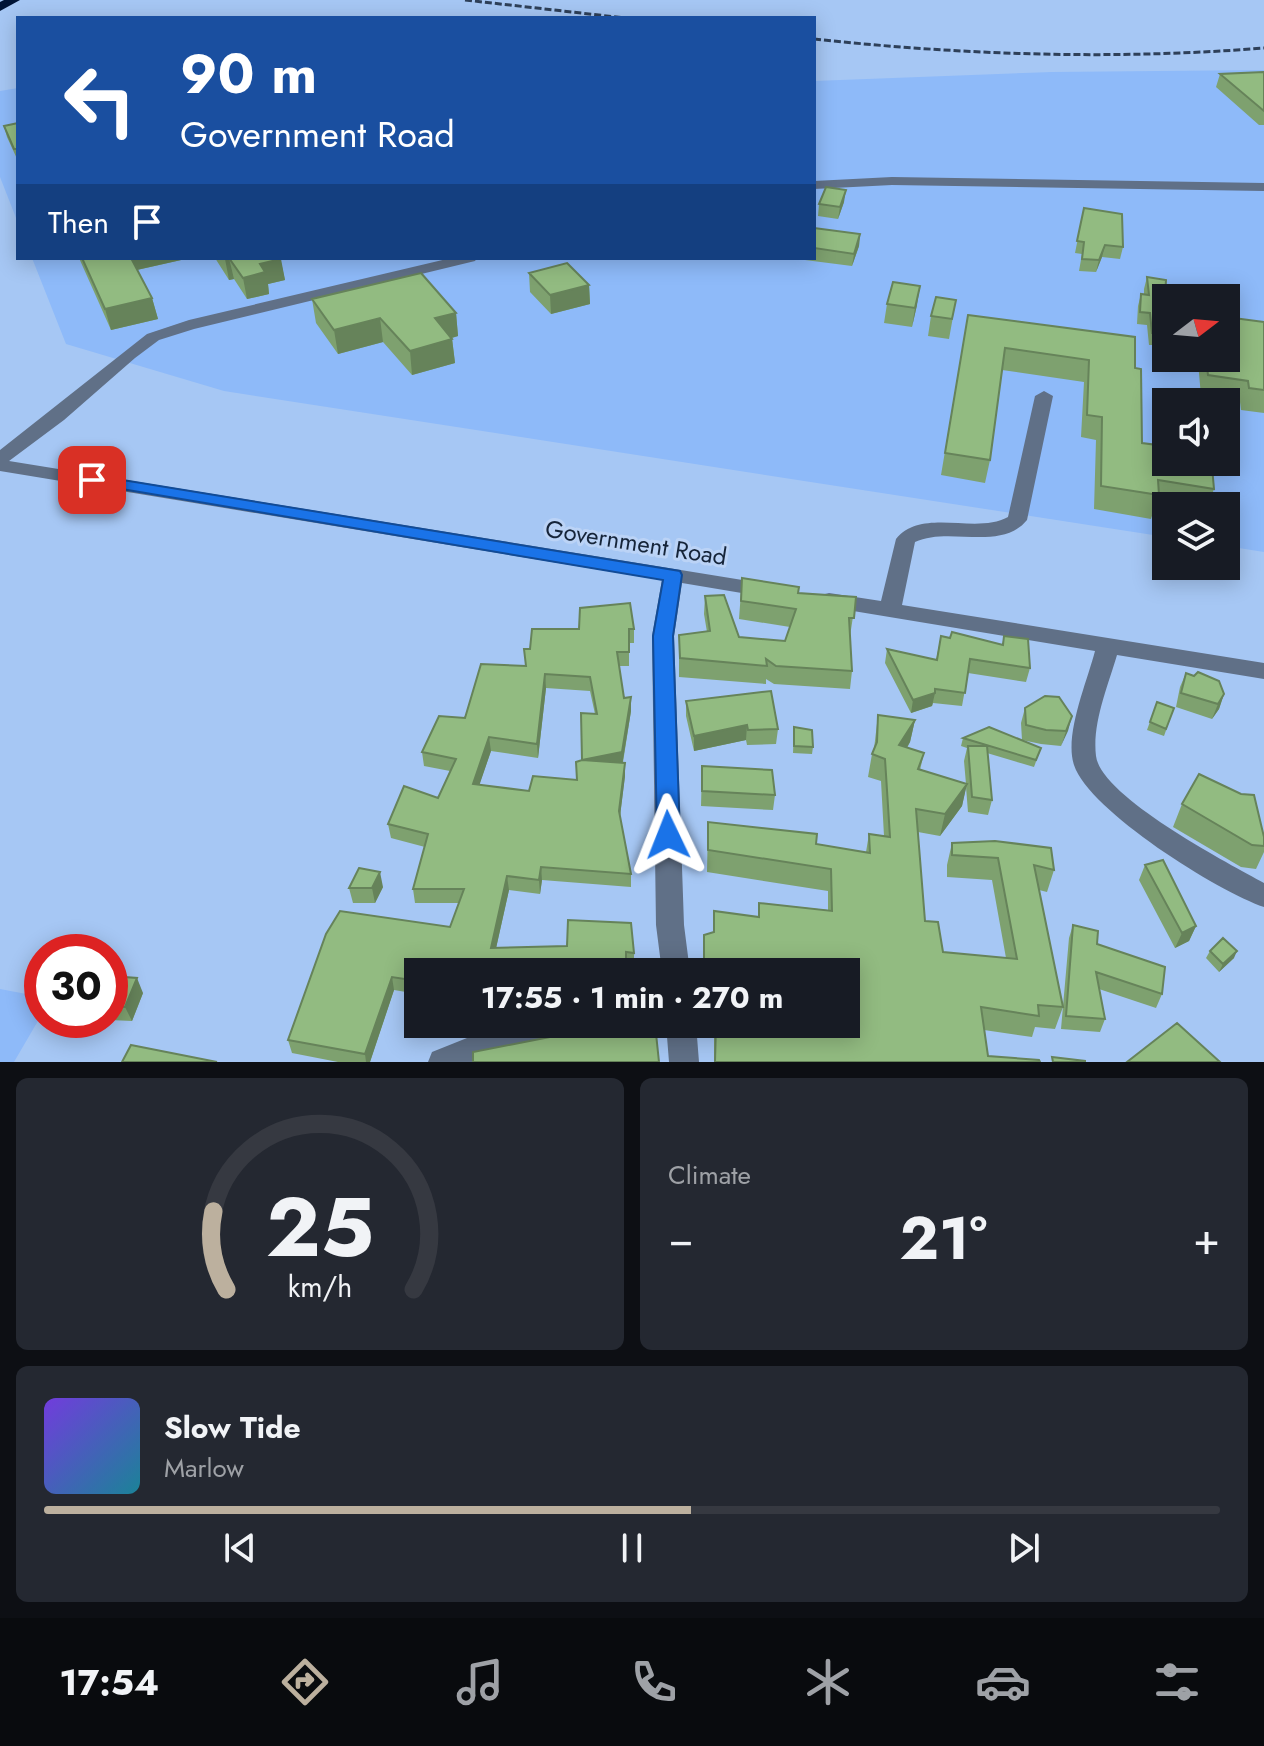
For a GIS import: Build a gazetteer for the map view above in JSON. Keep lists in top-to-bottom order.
{
  "streets": {
    "street": ["Government Road"]
  },
  "north": "right",
  "page": {
    "turn": ["90 m", "Government Road"],
    "then": "Then",
    "limit": "30",
    "trip": "17:55 · 1 min · 270 m",
    "tile": "Climate",
    "heat": ["−", "21°", "+"],
    "song": ["Slow Tide", "Marlow"],
    "tabs": "17:54",
    "gauge": ["25", "km/h"]
  }
}
